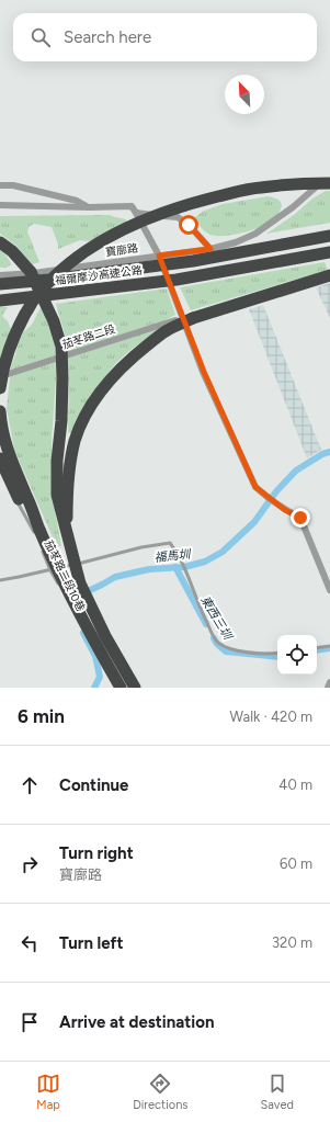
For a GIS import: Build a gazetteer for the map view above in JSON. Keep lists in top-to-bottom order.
{
  "streets": {
    "highway": ["福爾摩沙高速公路"],
    "street": ["寶廍路", "茄苳路二段"],
    "lane": ["茄苳路二段10巷"]
  },
  "water": ["福馬圳", "東西三圳"],
  "north": "top left",
  "page": {
    "search": "Search here",
    "heading": ["6 min", "Walk · 420 m"],
    "list": [
      ["Continue", "40 m"],
      ["Turn right", "寶廍路", "60 m"],
      ["Turn left", "320 m"],
      "Arrive at destination"
    ],
    "nav": ["Map", "Directions", "Saved"]
  }
}
